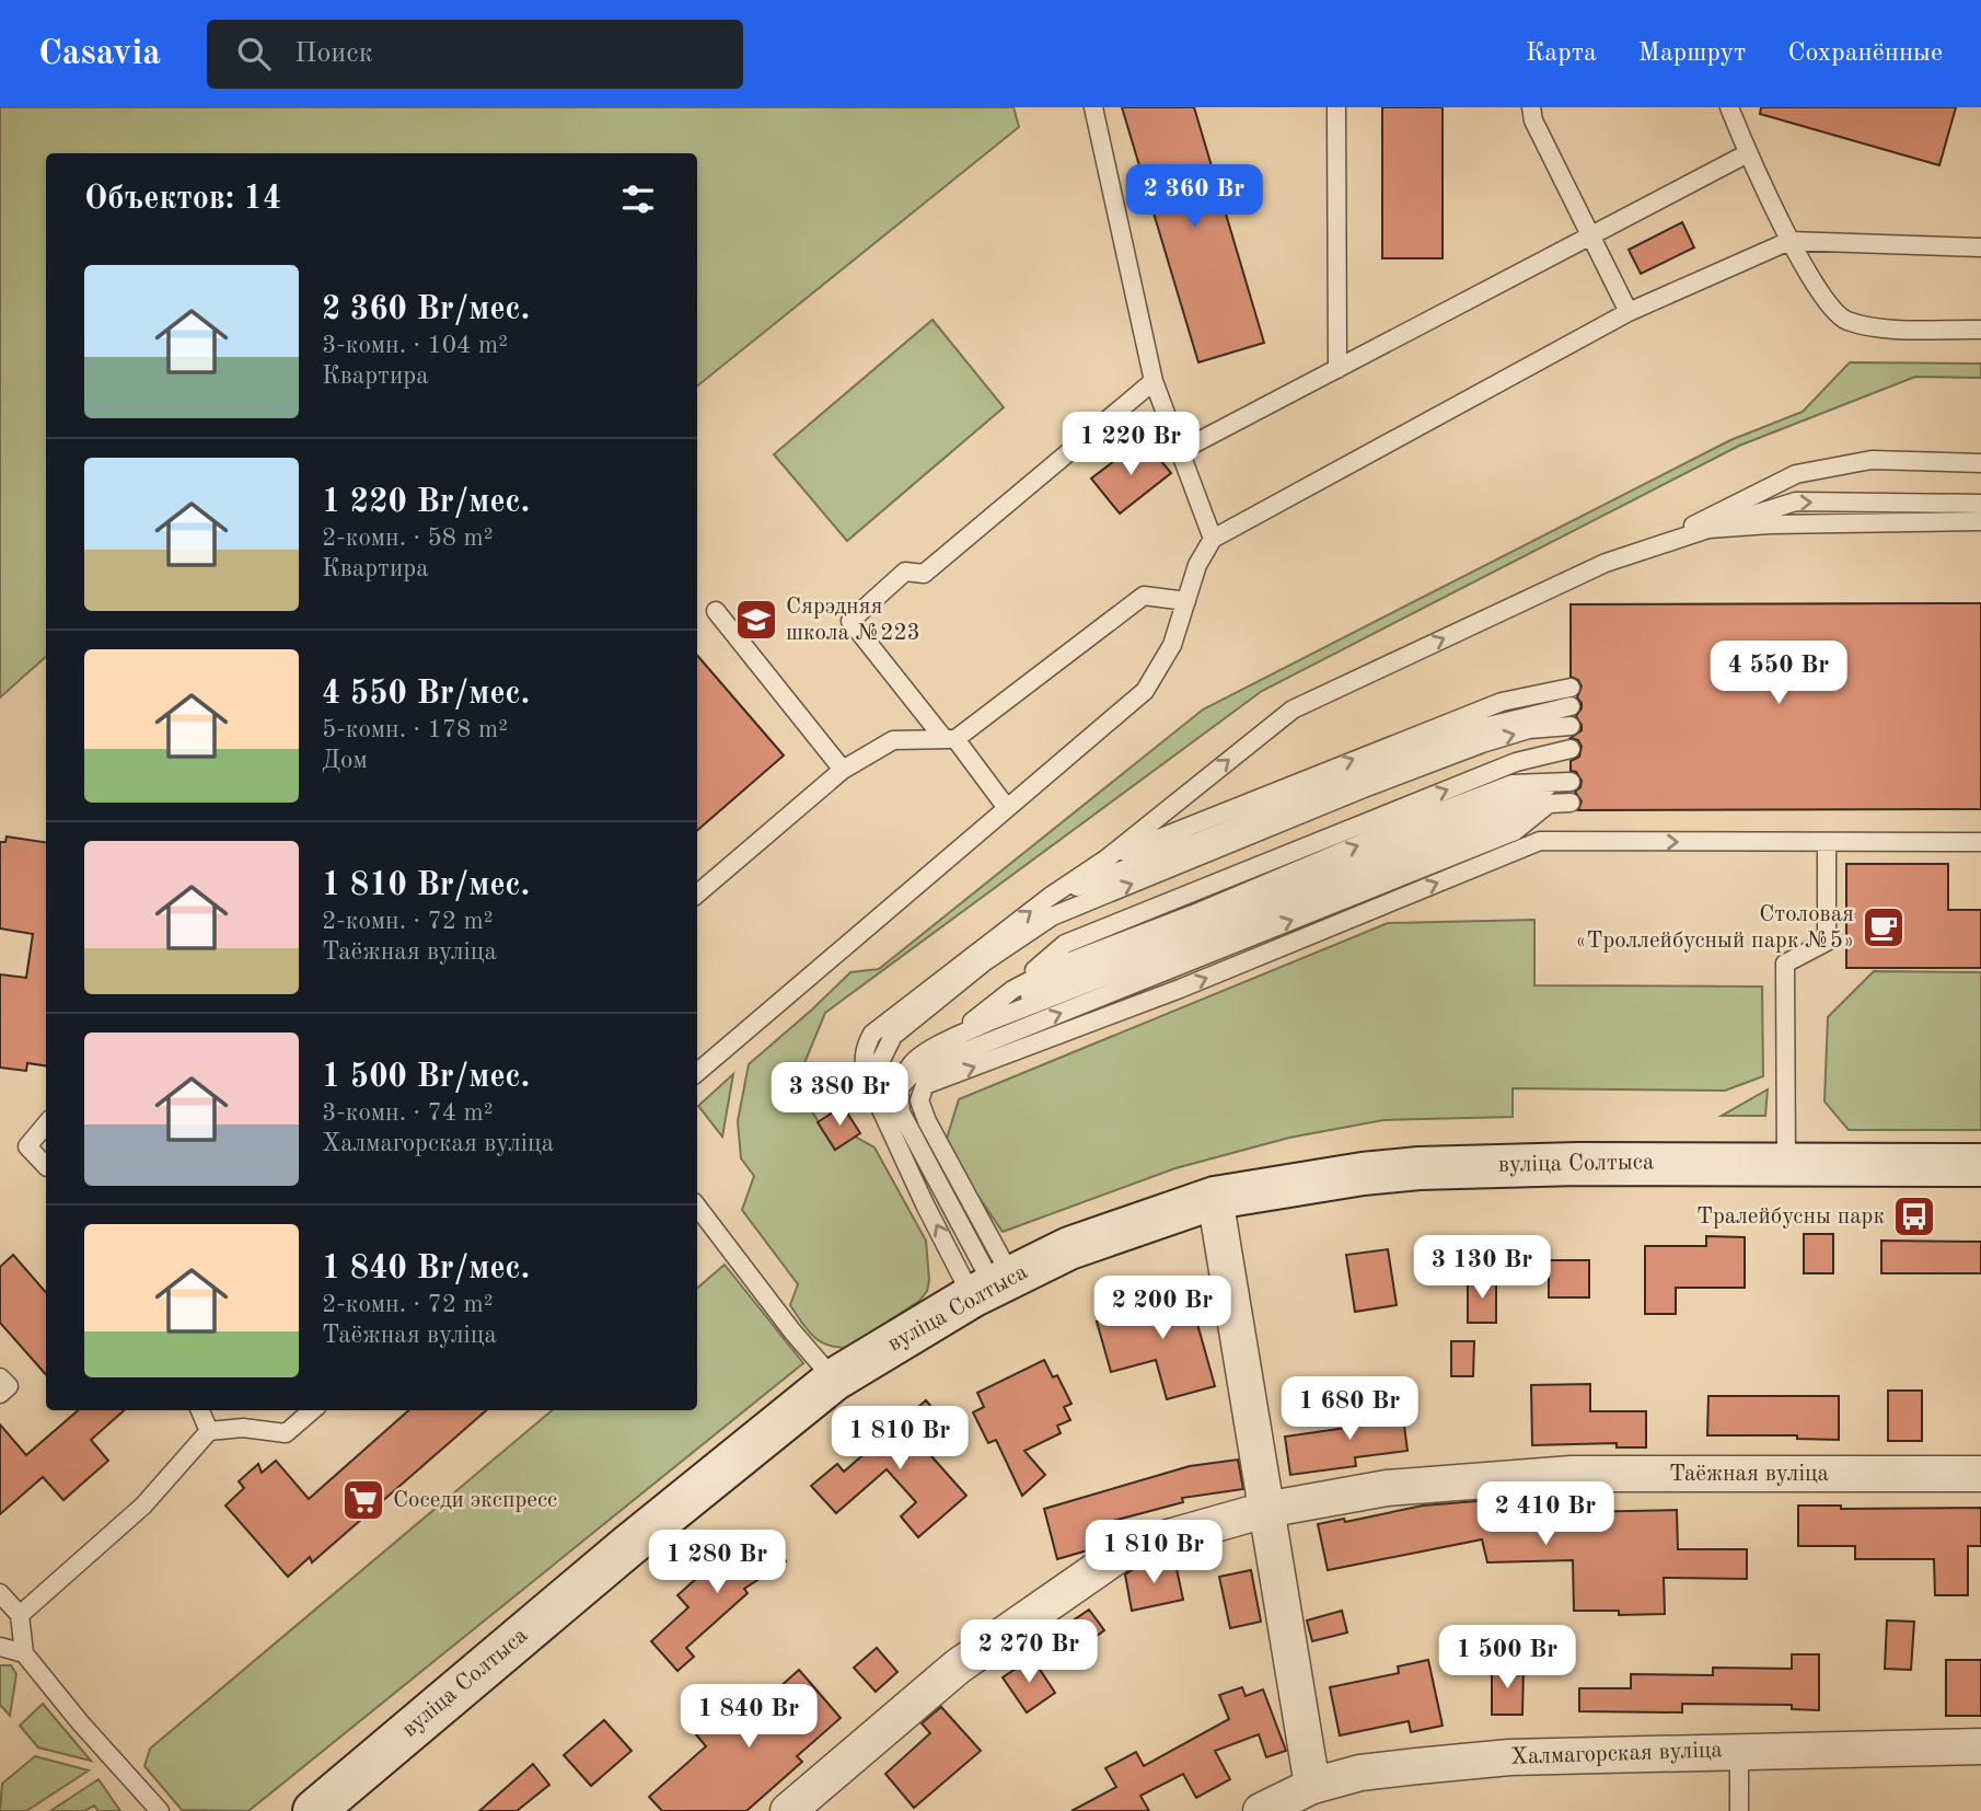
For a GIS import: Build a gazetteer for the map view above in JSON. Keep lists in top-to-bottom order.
{
  "streets": {
    "main road": ["вуліца Солтыса"],
    "street": ["Таёжная вуліца", "Халмагорская вуліца"]
  },
  "places": {
    "school or university": ["Сярэдняя школа №223"],
    "cafe": ["Столовая «Троллейбусный парк №5»"],
    "bus stop": ["Тралейбусны парк"],
    "supermarket": ["Соседи экспресс"]
  },
  "page": {
    "header": "Casavia",
    "search": "Поиск",
    "nav": ["Карта", "Маршрут", "Сохранённые"],
    "heading": "Объектов: 14",
    "price": [
      "2 360 Br",
      "1 220 Br",
      "4 550 Br",
      "3 380 Br",
      "3 130 Br",
      "2 200 Br",
      "1 680 Br",
      "1 810 Br",
      "2 410 Br",
      "1 810 Br",
      "1 280 Br",
      "2 270 Br",
      "1 500 Br",
      "1 840 Br"
    ],
    "list": [
      {
        "name": "2 360 Br/мес.",
        "note": "3-комн. · 104 m² · Квартира"
      },
      {
        "name": "1 220 Br/мес.",
        "note": "2-комн. · 58 m² · Квартира"
      },
      {
        "name": "4 550 Br/мес.",
        "note": "5-комн. · 178 m² · Дом"
      },
      {
        "name": "1 810 Br/мес.",
        "note": "2-комн. · 72 m² · Таёжная вуліца"
      },
      {
        "name": "1 500 Br/мес.",
        "note": "3-комн. · 74 m² · Халмагорская вуліца"
      },
      {
        "name": "1 840 Br/мес.",
        "note": "2-комн. · 72 m² · Таёжная вуліца"
      }
    ]
  }
}
